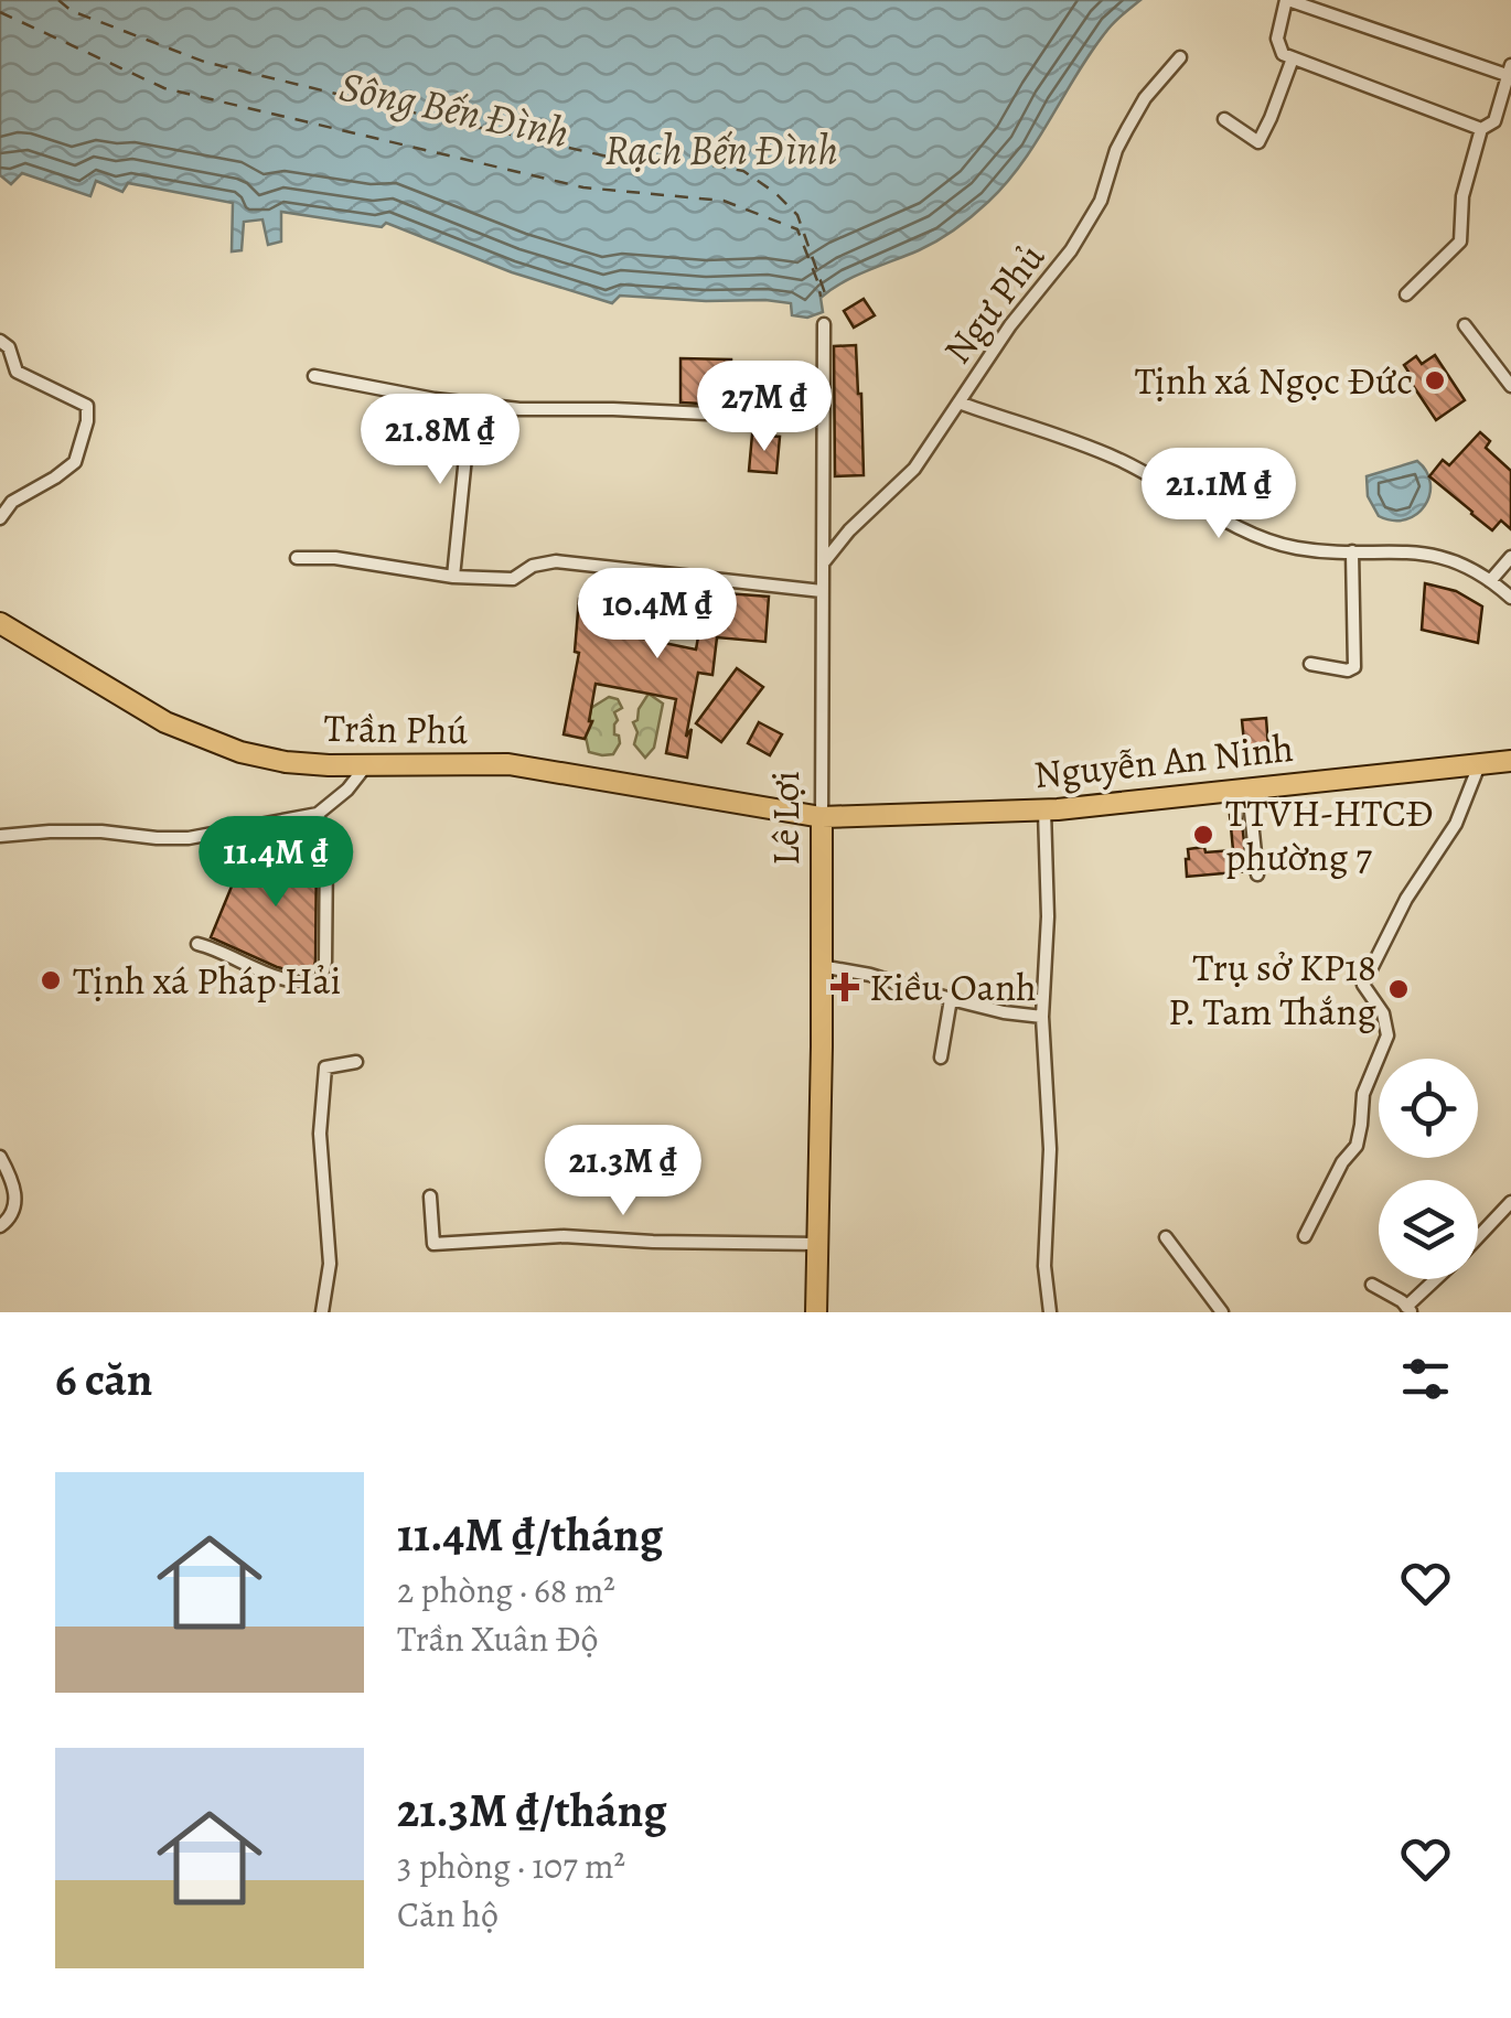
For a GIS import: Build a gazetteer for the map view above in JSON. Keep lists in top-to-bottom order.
{
  "streets": {
    "main road": ["Trần Phú", "Nguyễn An Ninh", "Lê Lợi"],
    "street": ["Ngư Phủ"]
  },
  "crossings": [
    ["Ngư Phủ", "Lê Lợi"],
    ["Trần Phú", "Nguyễn An Ninh"],
    ["Trần Phú", "Lê Lợi"],
    ["Nguyễn An Ninh", "Lê Lợi"]
  ],
  "water": ["Sông Bến Đình", "Rạch Bến Đình"],
  "places": {
    "other": [
      "Tịnh xá Ngọc Đức",
      "TTVH-HTCĐ phường 7",
      "Tịnh xá Pháp Hải",
      "Trụ sở KP18 P. Tam Thắng"
    ],
    "health": ["Kiều Oanh"]
  },
  "page": {
    "price": [
      "27M ₫",
      "21.8M ₫",
      "21.1M ₫",
      "10.4M ₫",
      "11.4M ₫",
      "21.3M ₫"
    ],
    "heading": "6 căn",
    "list": [
      {
        "name": "11.4M ₫/tháng",
        "note": "2 phòng · 68 m² · Trần Xuân Độ"
      },
      {
        "name": "21.3M ₫/tháng",
        "note": "3 phòng · 107 m² · Căn hộ"
      }
    ]
  }
}
